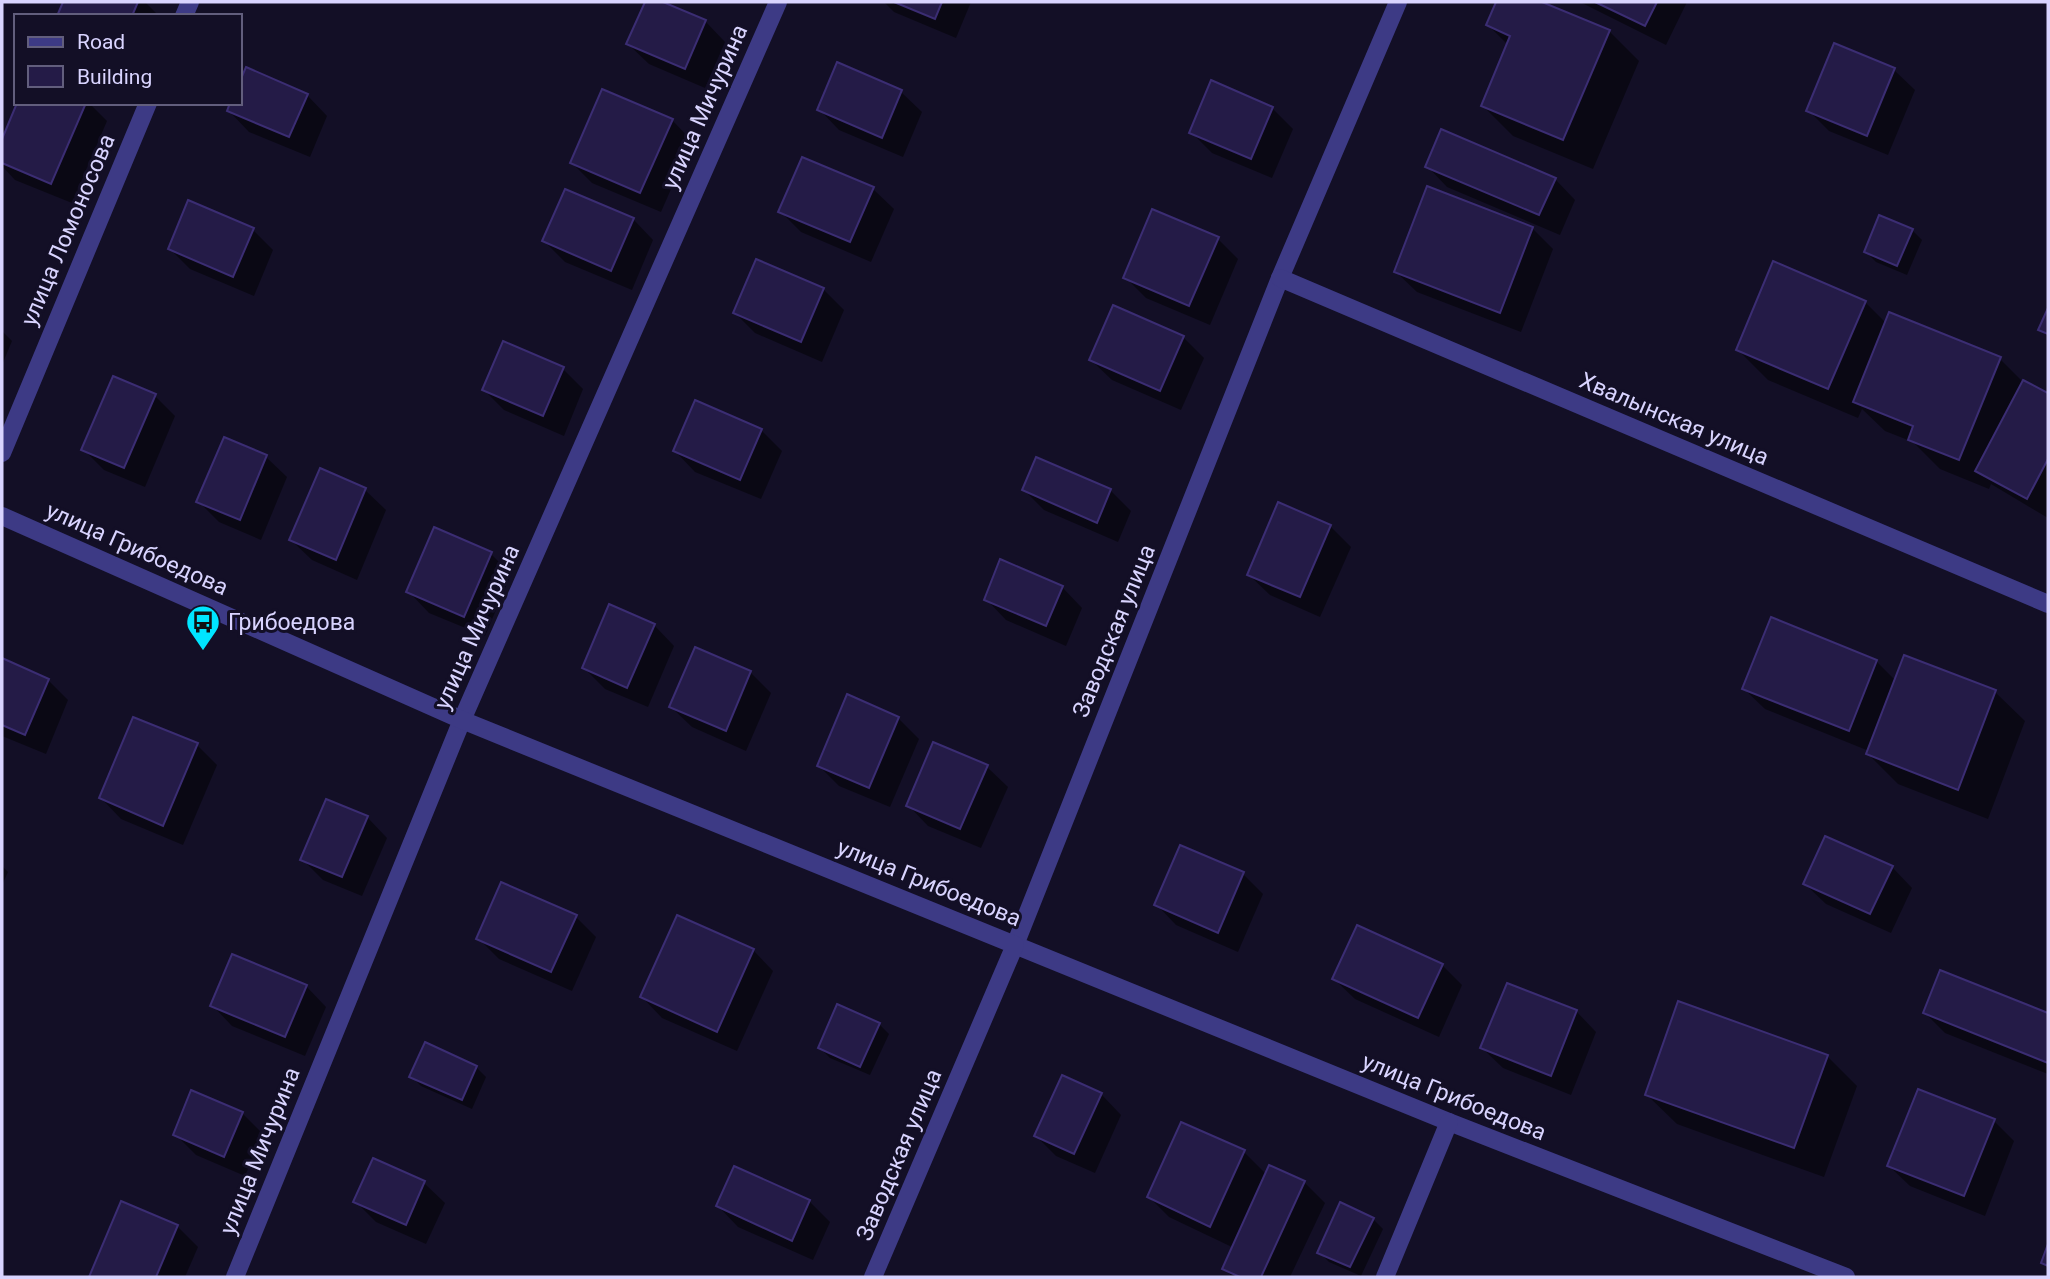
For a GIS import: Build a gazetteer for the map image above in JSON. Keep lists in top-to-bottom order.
{
  "streets": {
    "street": [
      "улица Мичурина",
      "улица Ломоносова",
      "Хвалынская улица",
      "улица Грибоедова",
      "Заводская улица"
    ]
  },
  "crossings": [
    ["улица Мичурина", "улица Грибоедова"],
    ["Хвалынская улица", "Заводская улица"],
    ["улица Грибоедова", "Заводская улица"]
  ],
  "places": {
    "bus stop": ["Грибоедова"]
  },
  "legend": ["Road", "Building"]
}
